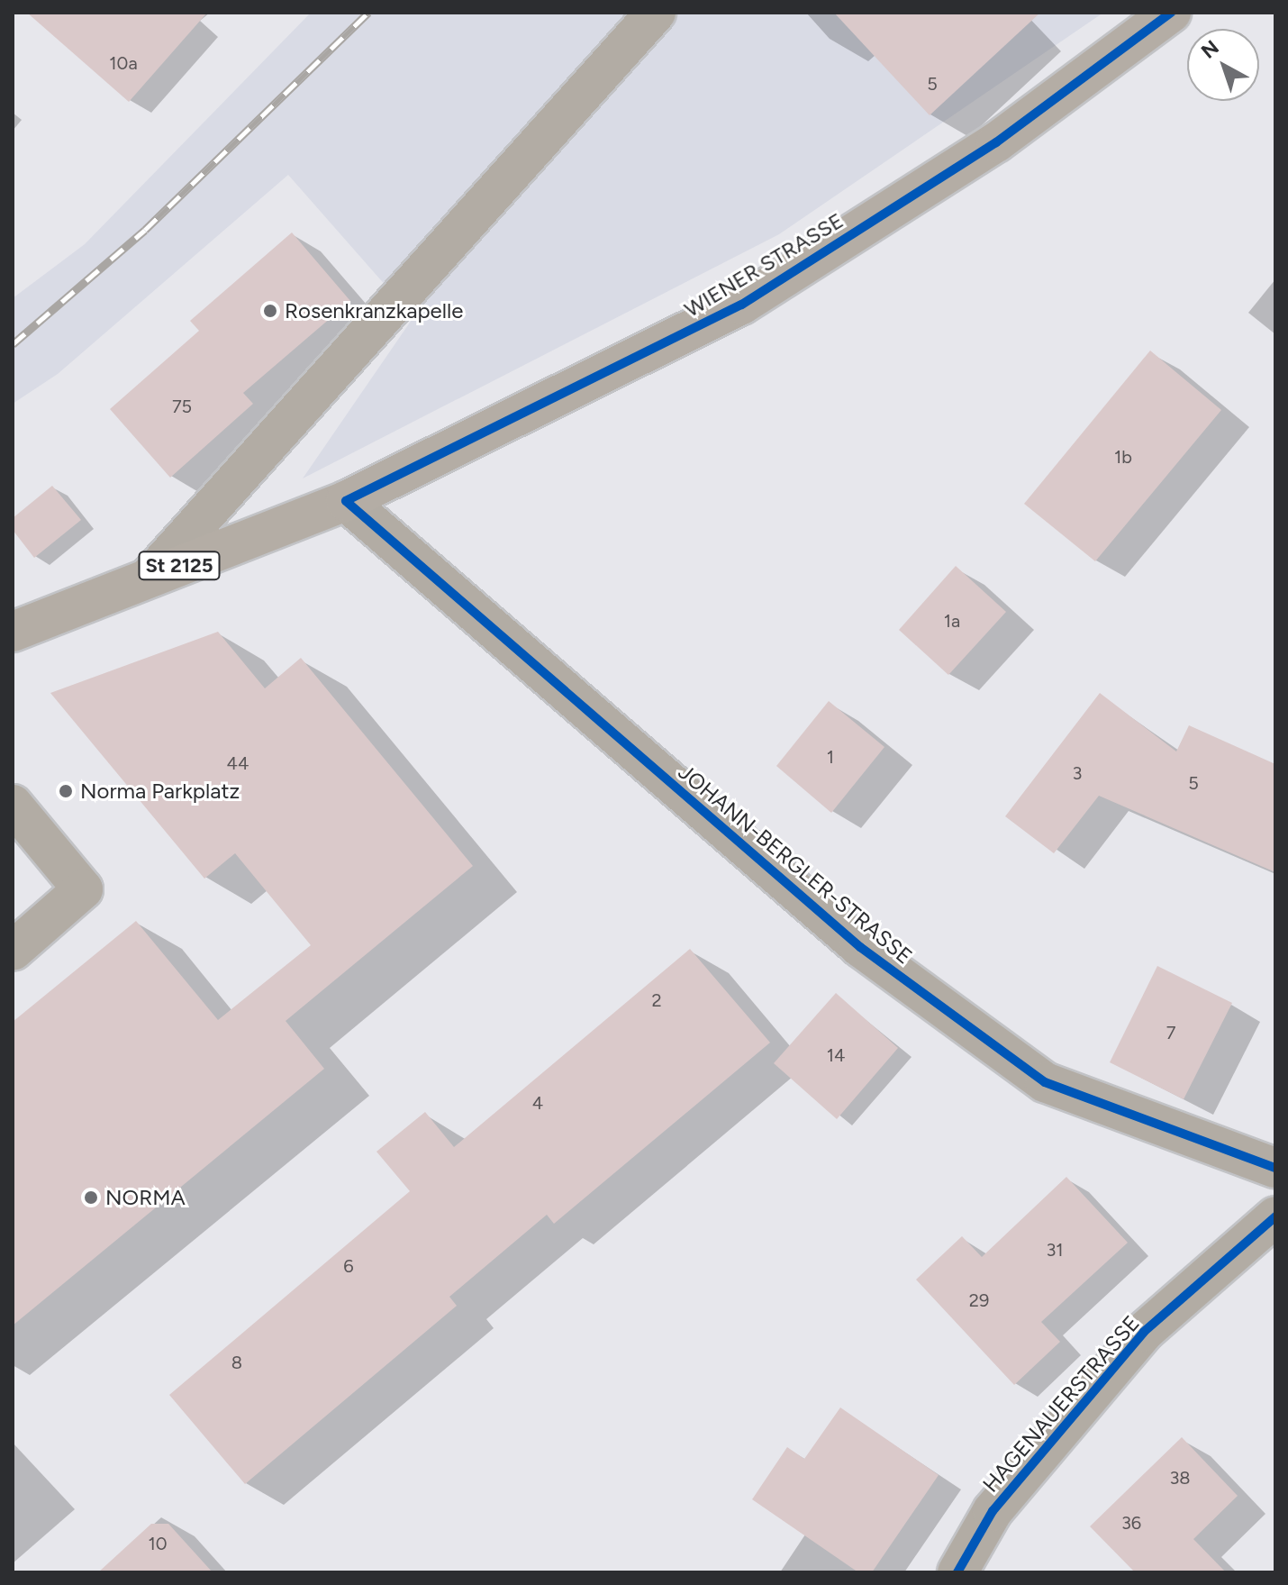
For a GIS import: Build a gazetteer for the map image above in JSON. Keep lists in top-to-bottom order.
{
  "streets": {
    "main road": ["WIENER STRASSE", "St 2125"],
    "street": ["JOHANN-BERGLER-STRASSE", "HAGENAUERSTRASSE"]
  },
  "crossings": [
    ["WIENER STRASSE", "JOHANN-BERGLER-STRASSE"]
  ],
  "places": ["Rosenkranzkapelle", "Norma Parkplatz", "NORMA"],
  "house_numbers": [
    "10a",
    "5",
    "75",
    "1b",
    "1a",
    "1",
    "44",
    "3",
    "5",
    "2",
    "7",
    "14",
    "4",
    "31",
    "6",
    "29",
    "8",
    "38",
    "36",
    "10"
  ],
  "north": "top left"
}
